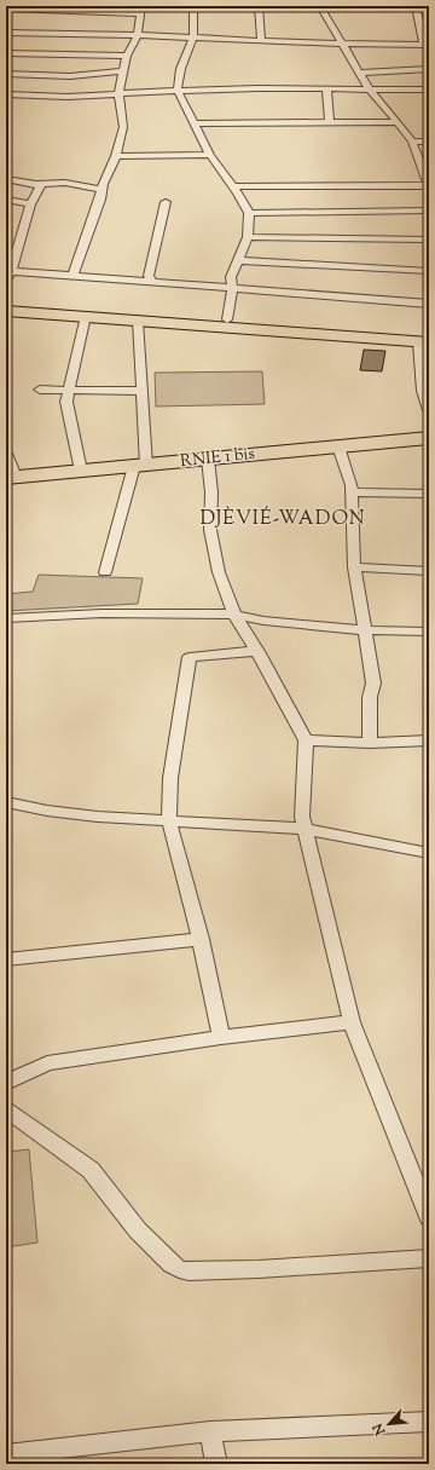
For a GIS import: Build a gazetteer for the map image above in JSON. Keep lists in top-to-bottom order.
{
  "streets": {
    "main road": ["RNIE 1 bis"]
  },
  "districts": ["DJÈVIÉ-WADON"],
  "north": "bottom left"
}
